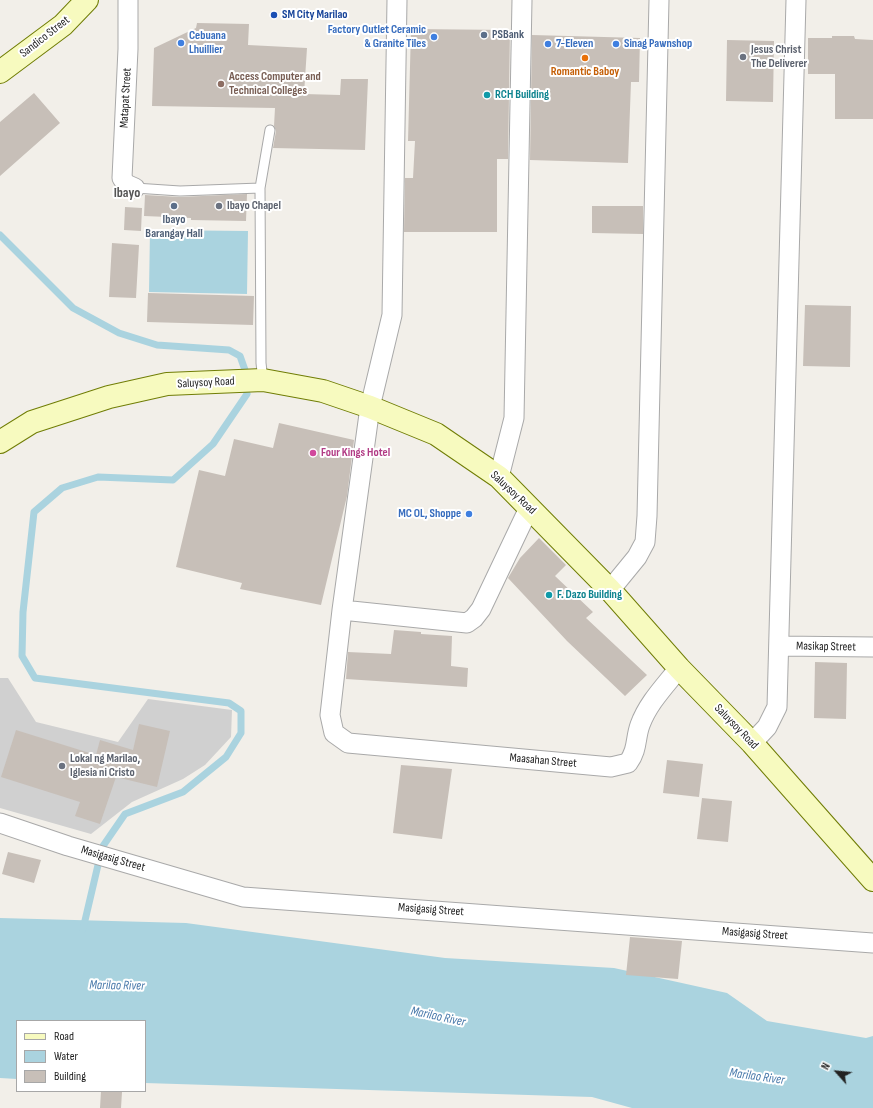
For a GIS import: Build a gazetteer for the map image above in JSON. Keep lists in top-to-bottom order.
{
  "streets": {
    "main road": ["Sandico Street", "Saluysoy Road"],
    "street": [
      "Matapat Street",
      "Masikap Street",
      "Maasahan Street",
      "Masigasig Street"
    ]
  },
  "crossings": [
    ["Saluysoy Road", "Maasahan Street"]
  ],
  "districts": ["Ibayo"],
  "water": ["Marilao River"],
  "places": [
    "SM City Marilao",
    "PSBank",
    "Factory Outlet Ceramic & Granite Tiles",
    "Cebuana Lhuillier",
    "7-Eleven",
    "Sinag Pawnshop",
    "Jesus Christ The Deliverer",
    "Romantic Baboy",
    "Access Computer and Technical Colleges",
    "RCH Building",
    "Ibayo Barangay Hall",
    "Ibayo Chapel",
    "Four Kings Hotel",
    "MC OL, Shoppe",
    "F. Dazo Building",
    "Lokal ng Marilao, Iglesia ni Cristo"
  ],
  "legend": ["Road", "Water", "Building"],
  "north": "top left"
}
